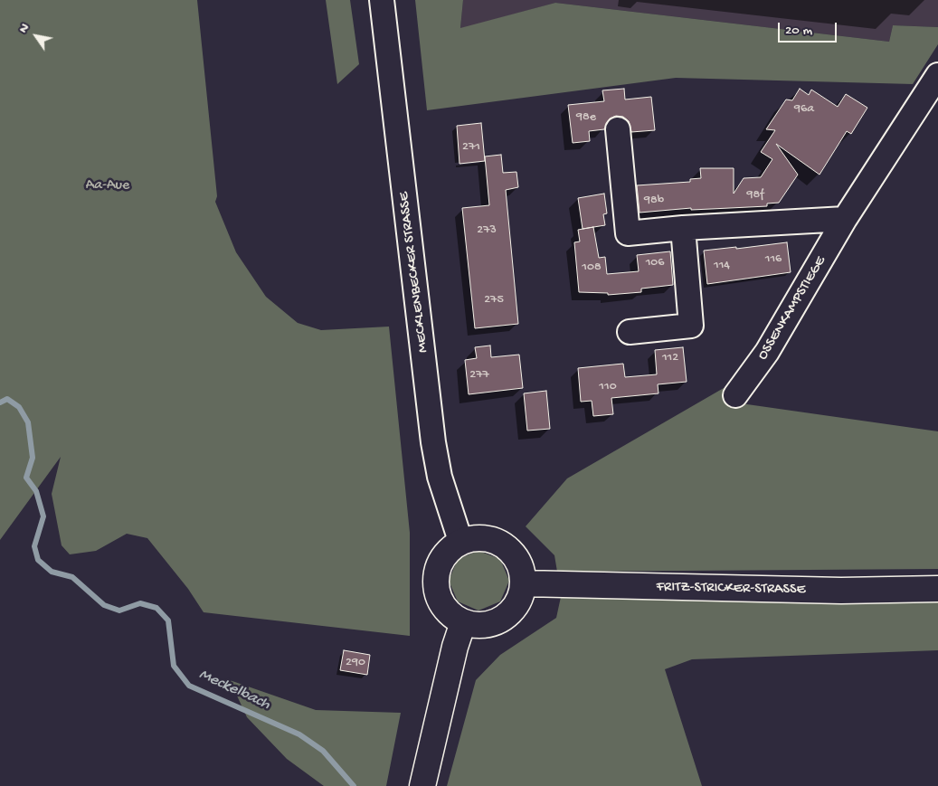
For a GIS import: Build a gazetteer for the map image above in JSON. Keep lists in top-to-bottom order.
{
  "streets": {
    "main road": ["FRITZ-STRICKER-STRASSE"],
    "street": ["MECKLENBECKER STRASSE", "OSSENKAMPSTIEGE"]
  },
  "crossings": [
    ["MECKLENBECKER STRASSE", "FRITZ-STRICKER-STRASSE"]
  ],
  "water": ["Meckelbach"],
  "parks": ["Aa-Aue"],
  "house_numbers": [
    "96a",
    "98e",
    "271",
    "98f",
    "98b",
    "273",
    "116",
    "106",
    "114",
    "108",
    "275",
    "112",
    "277",
    "110",
    "290"
  ],
  "scale_bar": "20 m",
  "north": "top left"
}
